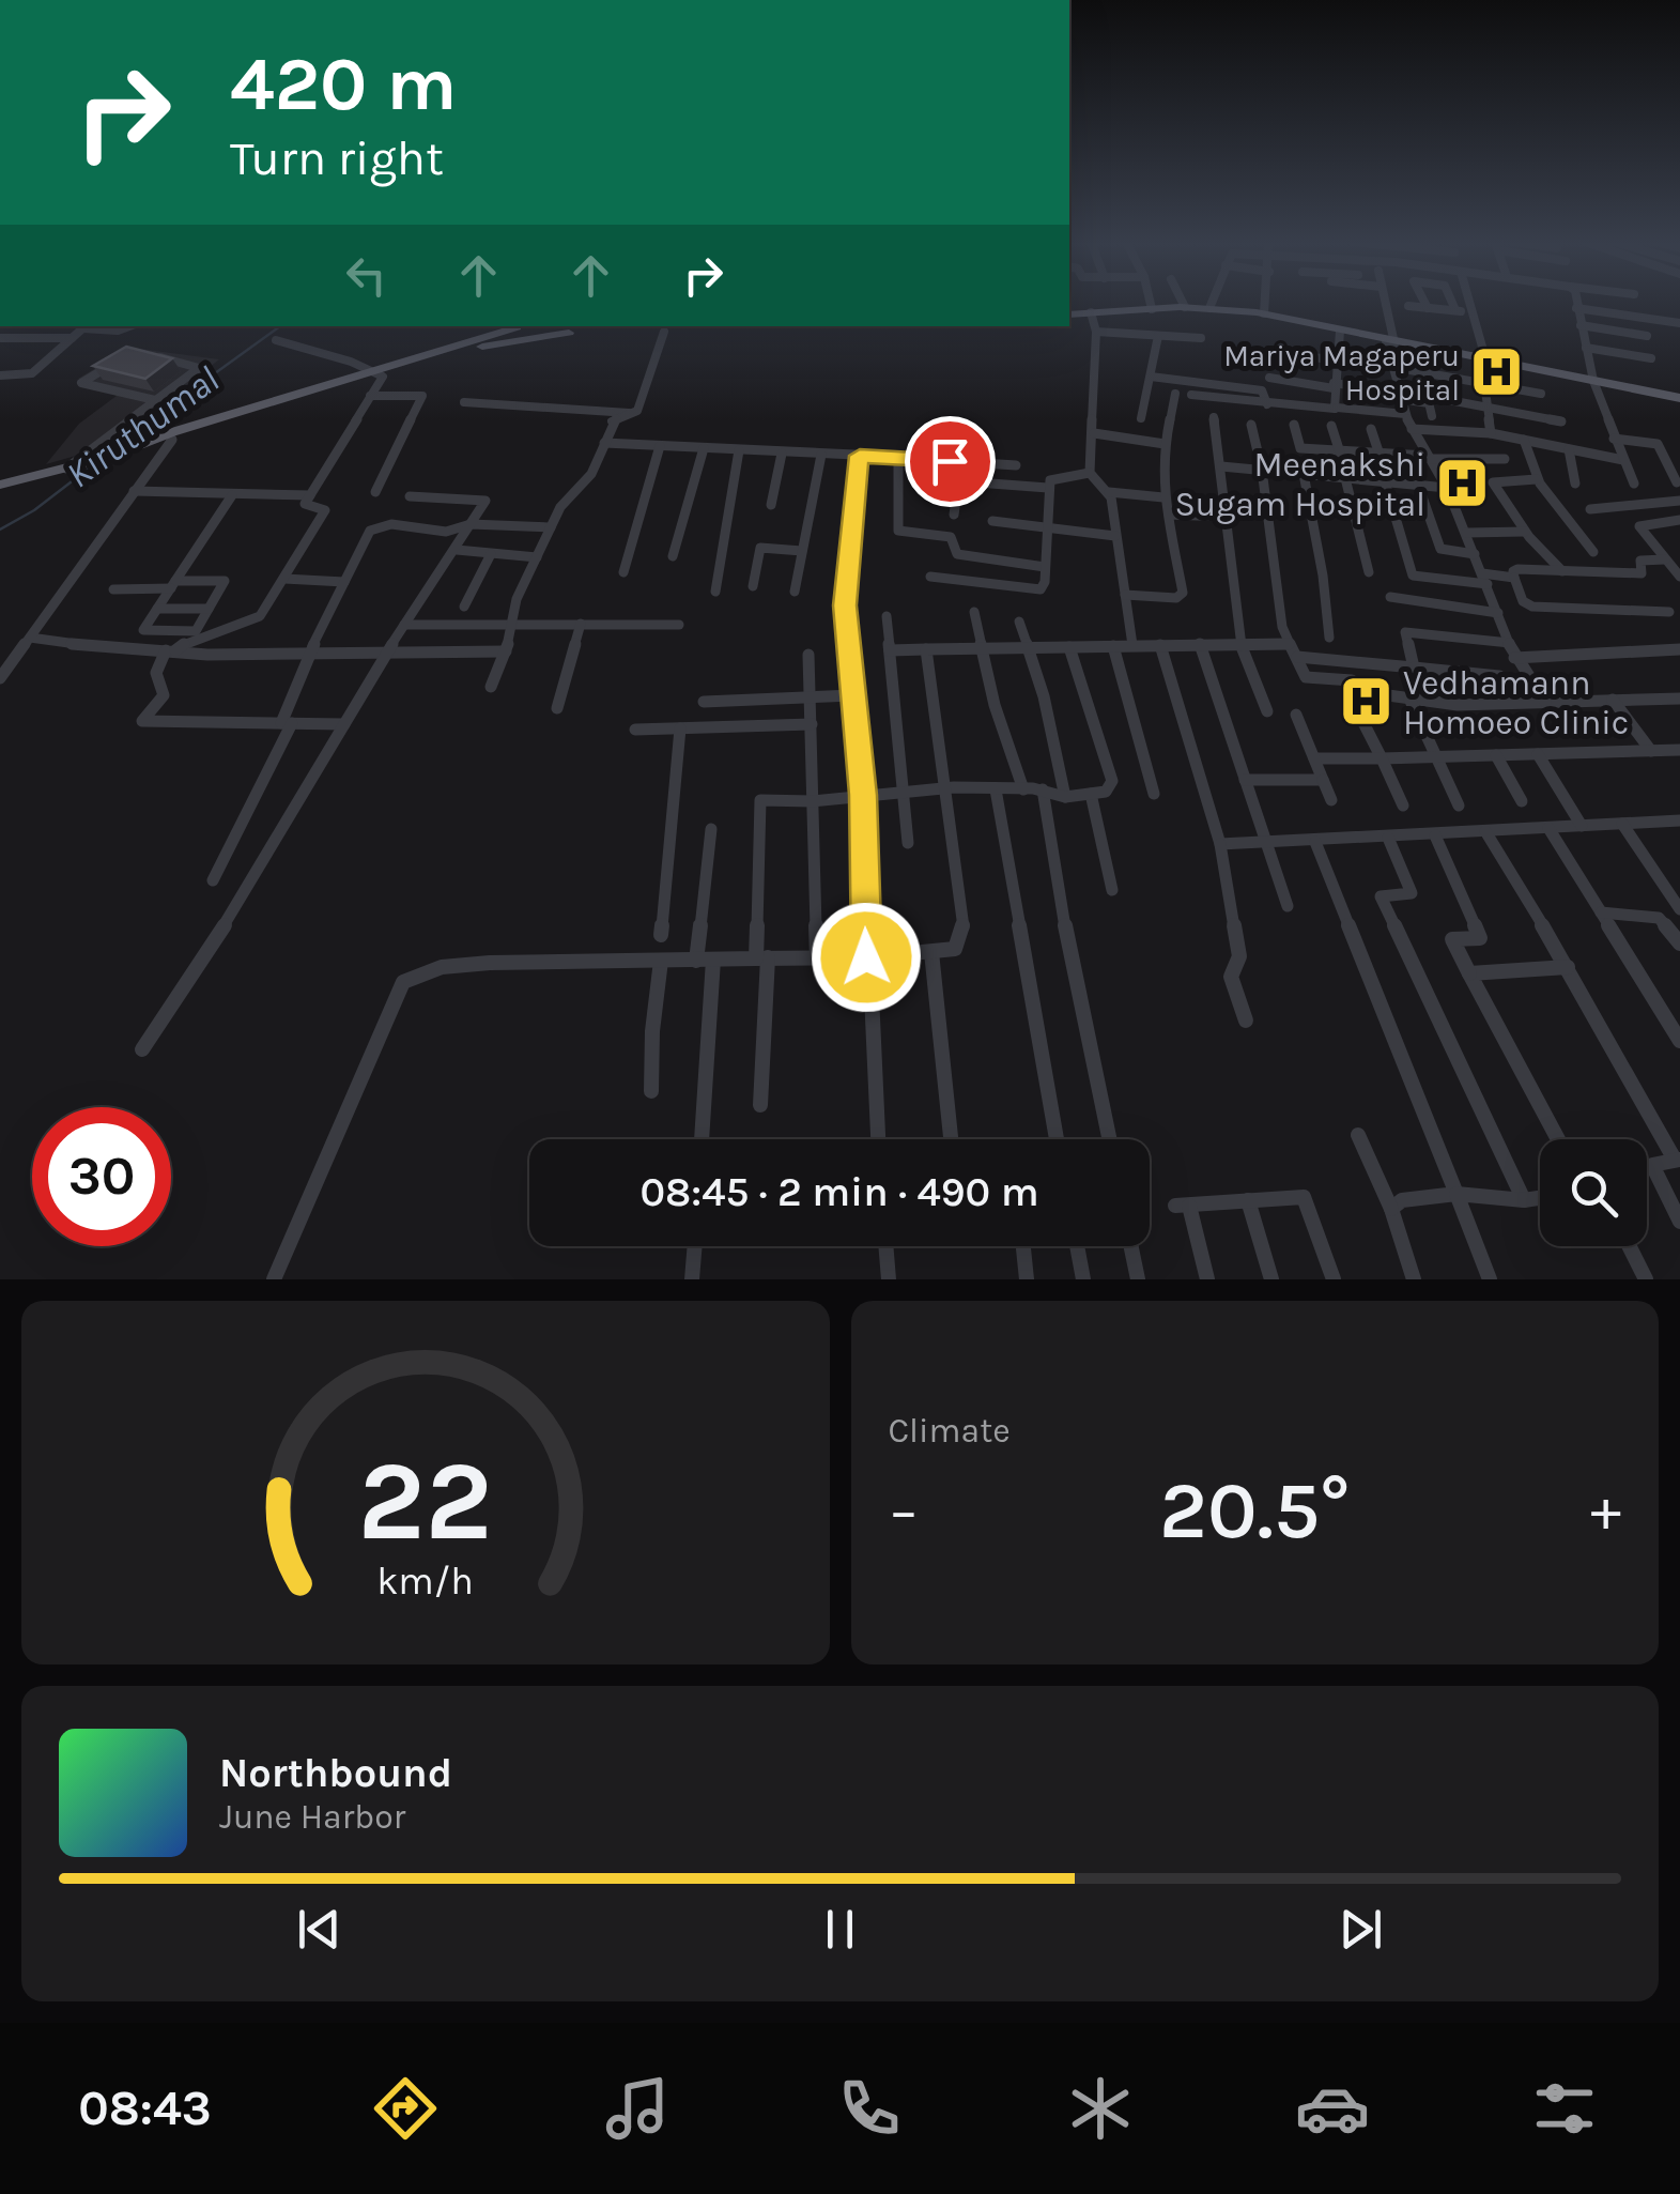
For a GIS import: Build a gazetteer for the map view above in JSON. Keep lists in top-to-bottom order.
{
  "water": ["Kiruthumal"],
  "places": {
    "hospital": ["Mariya Magaperu Hospital", "Meenakshi Sugam Hospital", "Vedhamann Homoeo Clinic"]
  },
  "page": {
    "turn": ["420 m", "Turn right"],
    "limit": "30",
    "trip": "08:45 · 2 min · 490 m",
    "tile": "Climate",
    "heat": ["−", "20.5°", "+"],
    "song": ["Northbound", "June Harbor"],
    "tabs": "08:43",
    "gauge": ["22", "km/h"]
  }
}
